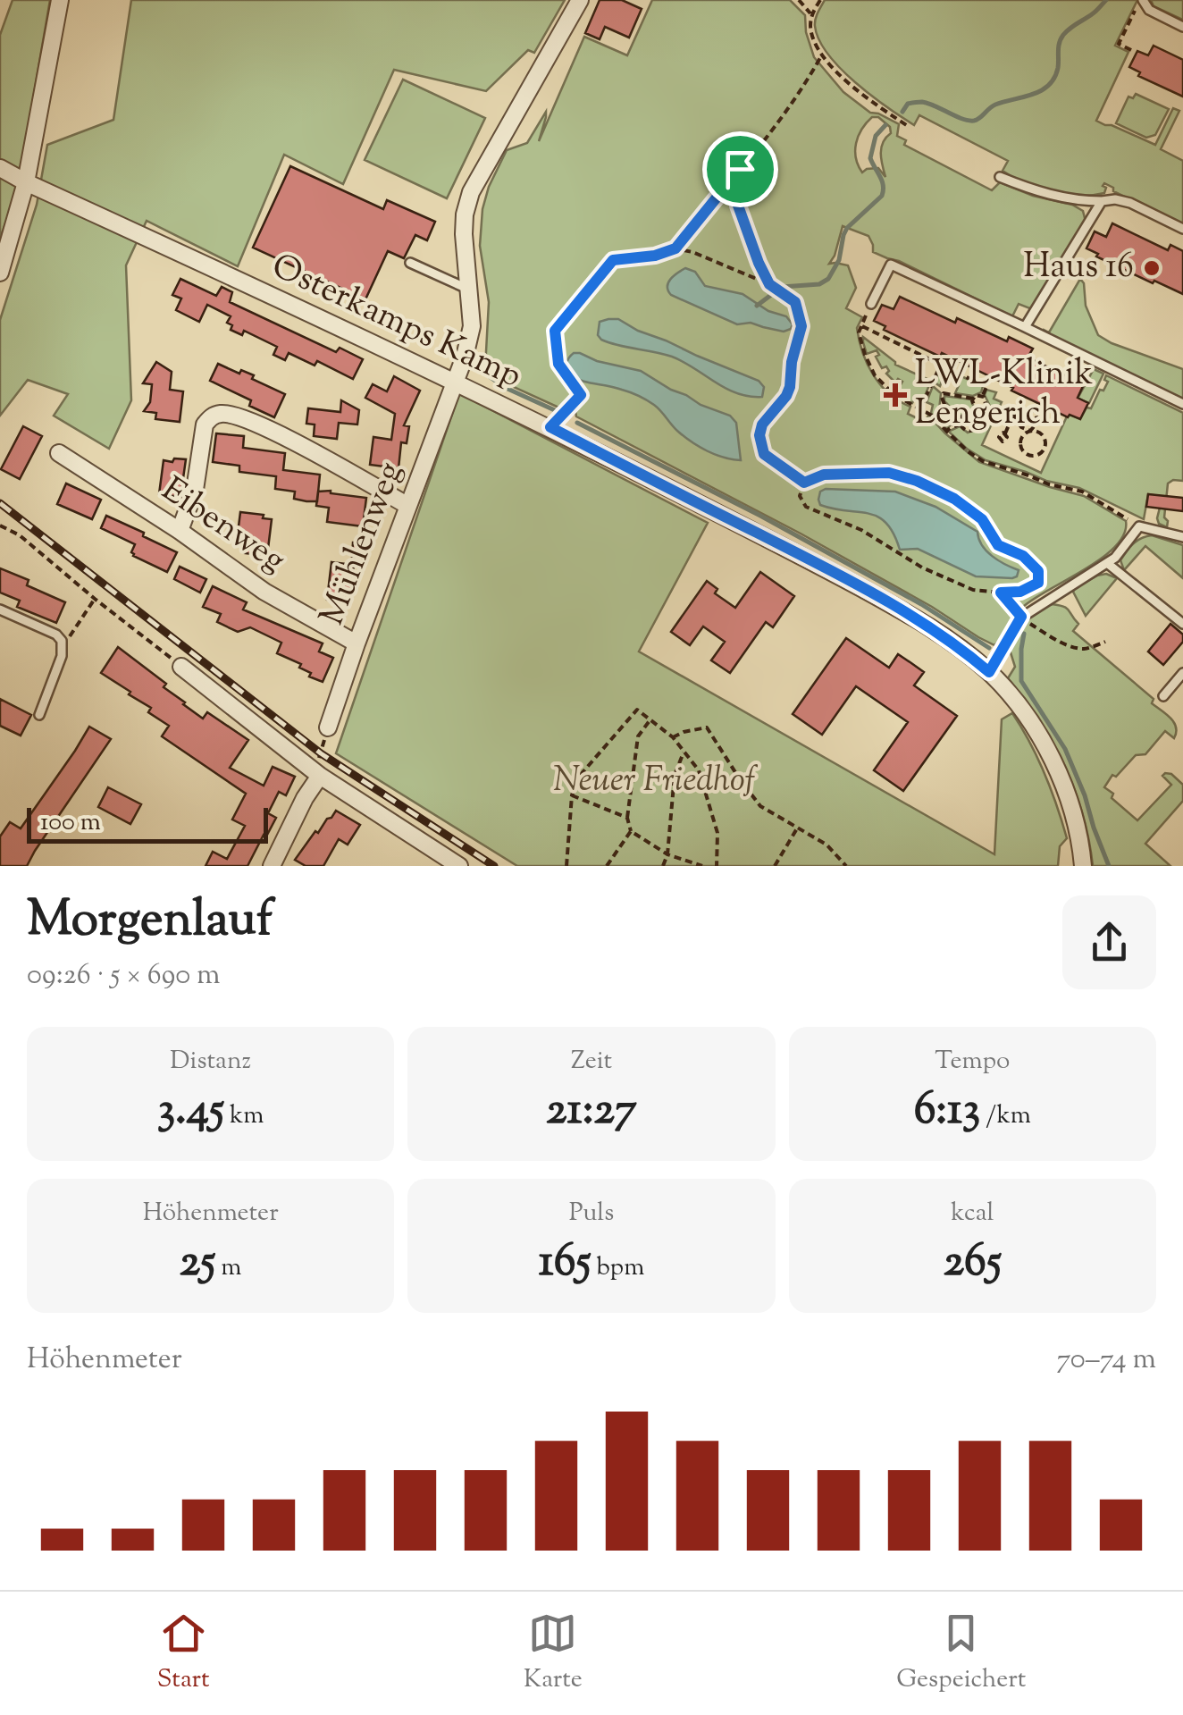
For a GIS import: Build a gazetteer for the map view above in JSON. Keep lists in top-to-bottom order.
{
  "streets": {
    "street": ["Osterkamps Kamp", "Eibenweg", "Mühlenweg"]
  },
  "crossings": [
    ["Osterkamps Kamp", "Mühlenweg"],
    ["Eibenweg", "Mühlenweg"]
  ],
  "parks": ["Neuer Friedhof"],
  "places": {
    "other": ["Haus 16"],
    "health": ["LWL-Klinik Lengerich"]
  },
  "scale_bar": "100 m",
  "page": {
    "scale": "100 m",
    "heading": ["Morgenlauf", "09:26 · 5 × 690 m"],
    "stats": [
      ["Distanz", "3.45 km"],
      ["Zeit", "21:27"],
      ["Tempo", "6:13 /km"],
      ["Höhenmeter", "25 m"],
      ["Puls", "165 bpm"],
      ["kcal", "265"]
    ],
    "chart": ["Höhenmeter", "70–74 m"],
    "tabs": ["Start", "Karte", "Gespeichert"]
  }
}
